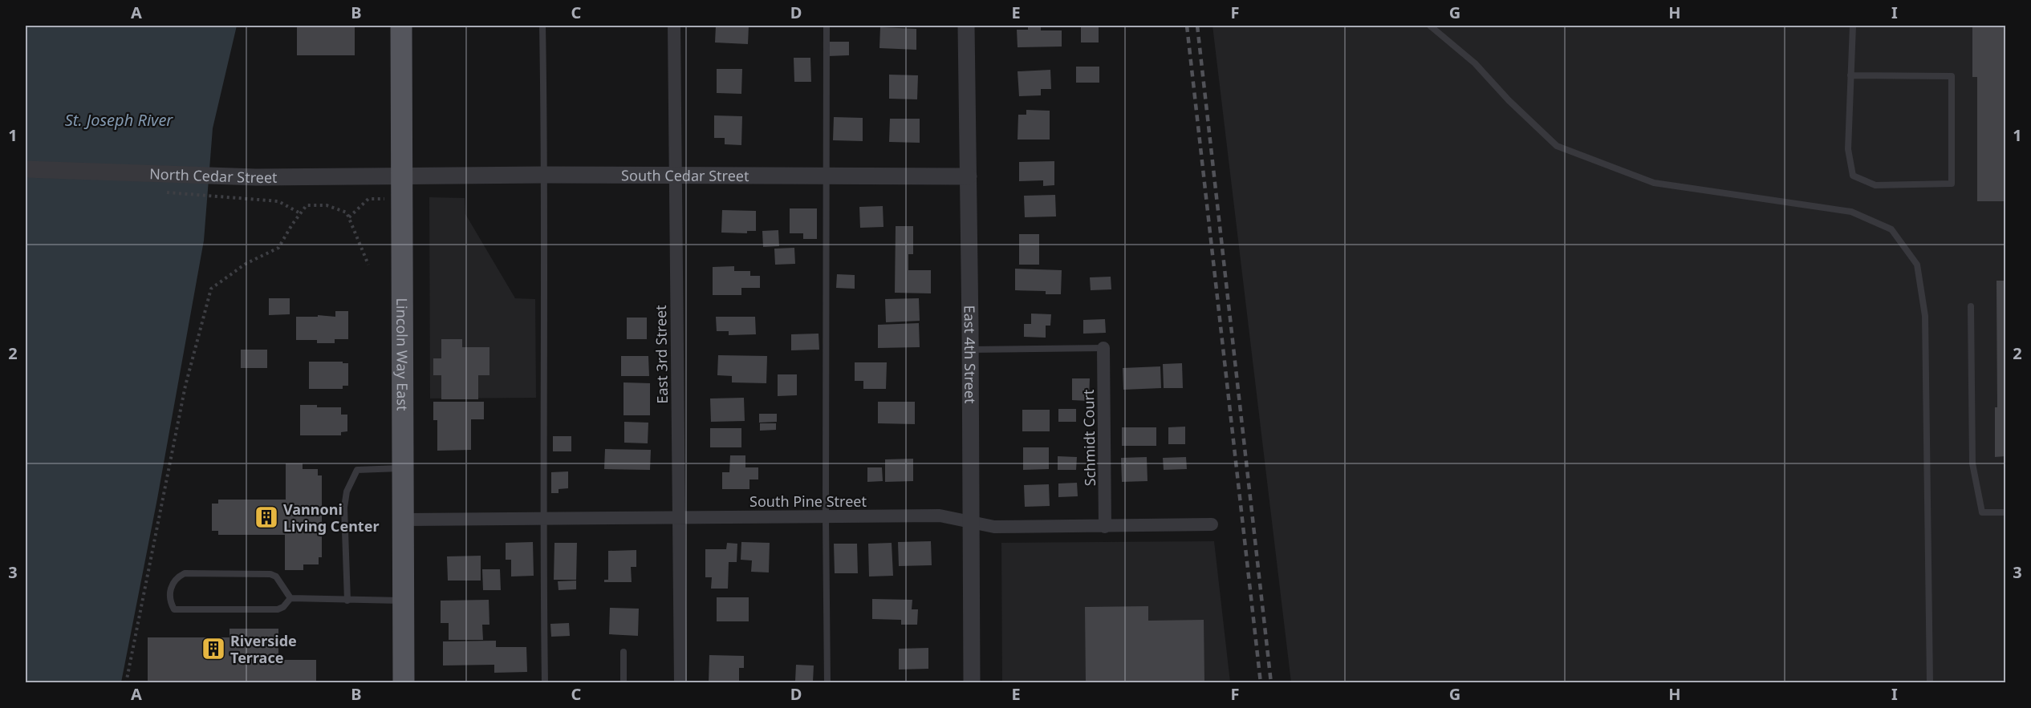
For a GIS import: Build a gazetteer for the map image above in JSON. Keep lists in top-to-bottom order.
{
  "streets": {
    "main road": ["Lincoln Way East"],
    "street": [
      "North Cedar Street",
      "South Cedar Street",
      "East 4th Street",
      "East 3rd Street",
      "Schmidt Court",
      "South Pine Street"
    ]
  },
  "crossings": [
    ["North Cedar Street", "South Cedar Street"],
    ["North Cedar Street", "Lincoln Way East"],
    ["South Cedar Street", "East 4th Street"],
    ["South Cedar Street", "Lincoln Way East"],
    ["South Cedar Street", "East 3rd Street"],
    ["East 4th Street", "South Pine Street"],
    ["Lincoln Way East", "South Pine Street"],
    ["East 3rd Street", "South Pine Street"],
    ["Schmidt Court", "South Pine Street"]
  ],
  "water": ["St. Joseph River"],
  "places": {
    "building": ["Vannoni Living Center", "Riverside Terrace"]
  },
  "grid": {
    "columns": [
      "A",
      "B",
      "C",
      "D",
      "E",
      "F",
      "G",
      "H",
      "I"
    ],
    "rows": ["1", "2", "3"]
  }
}
